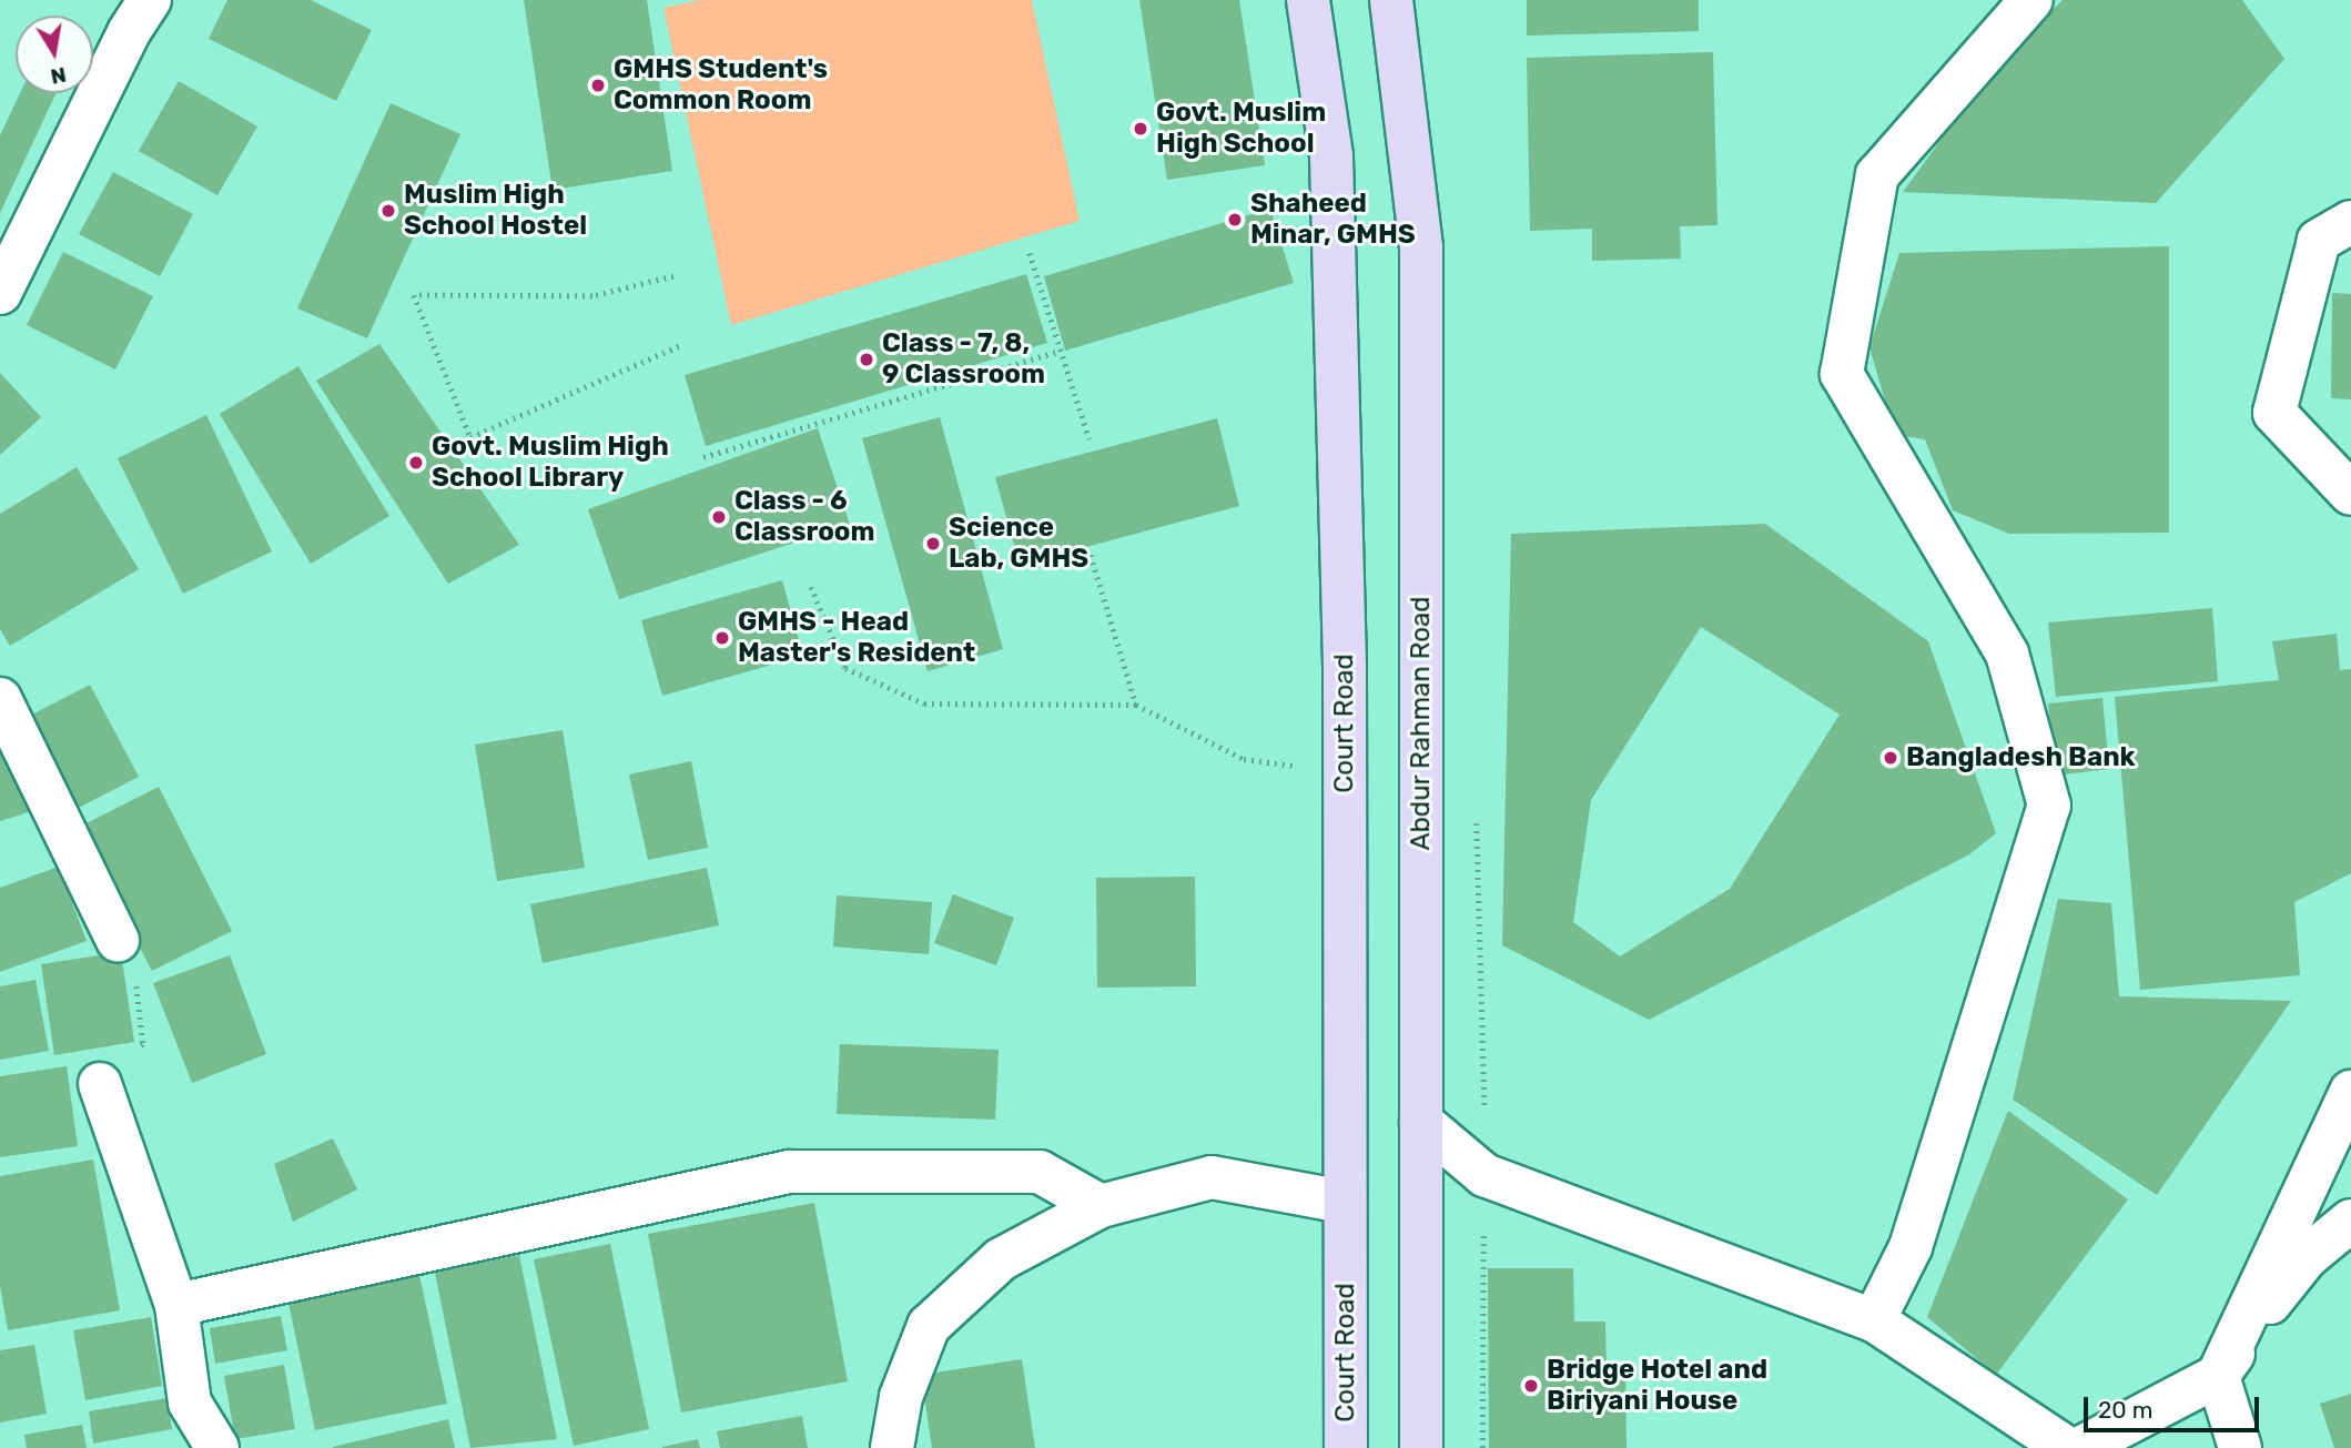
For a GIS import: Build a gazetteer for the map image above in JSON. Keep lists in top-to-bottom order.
{
  "streets": {
    "main road": ["Court Road", "Abdur Rahman Road"]
  },
  "places": [
    "GMHS Student's Common Room",
    "Govt. Muslim High School",
    "Muslim High School Hostel",
    "Shaheed Minar, GMHS",
    "Class - 7, 8, 9 Classroom",
    "Govt. Muslim High School Library",
    "Class - 6 Classroom",
    "Science Lab, GMHS",
    "GMHS - Head Master's Resident",
    "Bangladesh Bank",
    "Bridge Hotel and Biriyani House"
  ],
  "scale_bar": "20 m",
  "north": "bottom"
}
